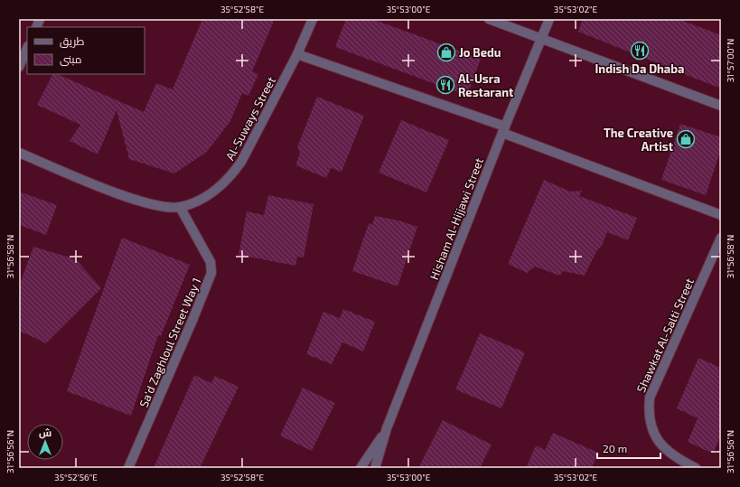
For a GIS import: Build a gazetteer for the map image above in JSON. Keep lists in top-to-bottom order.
{
  "streets": {
    "street": [
      "Al-Suways Street",
      "Hisham Al-Hijjawi Street",
      "Shawkat Al-Salti Street",
      "Sa'd Zaghloul Street Way 1"
    ]
  },
  "crossings": [
    ["Al-Suways Street", "Sa'd Zaghloul Street Way 1"]
  ],
  "places": {
    "restaurant": ["Indish Da Dhaba", "Al-Usra Restarant"],
    "shop": ["Jo Bedu", "The Creative Artist"]
  },
  "legend": ["طريق", "مبنى"],
  "scale_bar": "20 m",
  "north": "top",
  "coordinates": [
    "35°52'58\"E",
    "35°53'00\"E",
    "35°53'02\"E",
    "31°57'00\"N",
    "31°56'58\"N",
    "31°56'56\"N",
    "35°52'56\"E"
  ]
}
